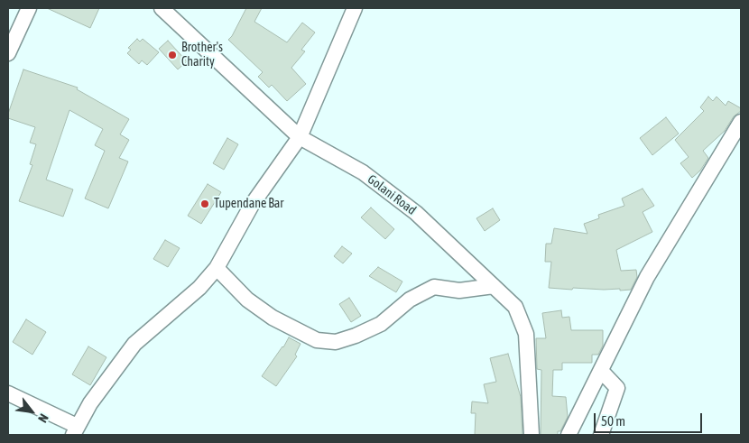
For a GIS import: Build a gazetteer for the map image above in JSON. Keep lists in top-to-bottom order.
{
  "streets": {
    "street": ["Golani Road"]
  },
  "places": ["Brother's Charity", "Tupendane Bar"],
  "scale_bar": "50 m",
  "north": "bottom right"
}
